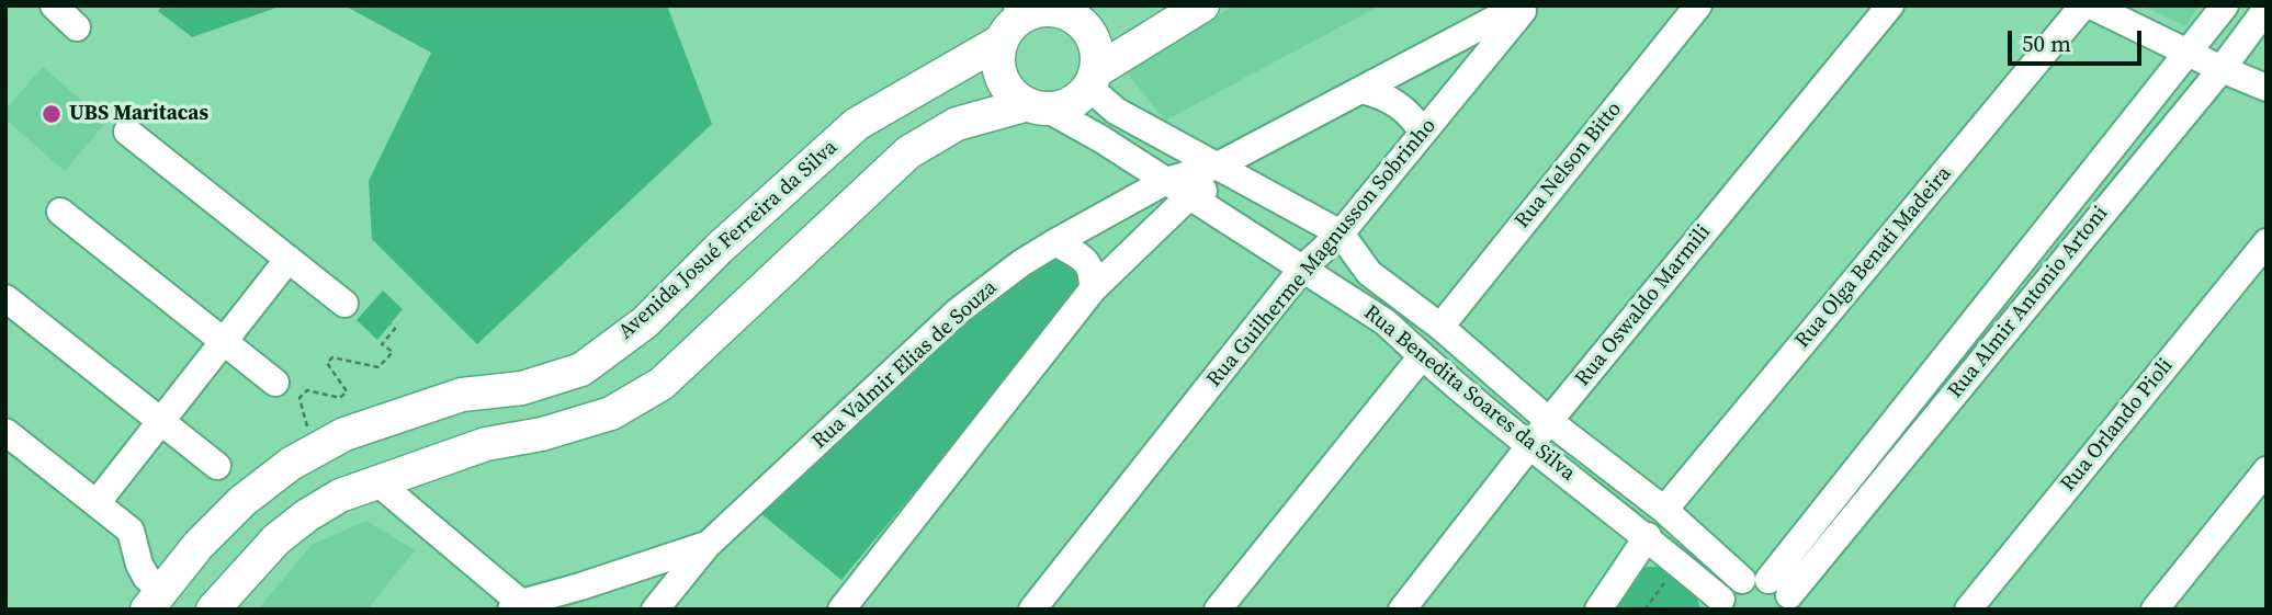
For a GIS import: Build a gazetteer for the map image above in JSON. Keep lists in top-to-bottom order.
{
  "streets": {
    "main road": ["Avenida Josué Ferreira da Silva"],
    "street": [
      "Rua Nelson Bitto",
      "Rua Guilherme Magnusson Sobrinho",
      "Rua Olga Benati Madeira",
      "Rua Almir Antonio Artoni",
      "Rua Oswaldo Marmili",
      "Rua Valmir Elias de Souza",
      "Rua Benedita Soares da Silva",
      "Rua Orlando Pioli"
    ]
  },
  "crossings": [
    ["Rua Nelson Bitto", "Rua Benedita Soares da Silva"],
    ["Avenida Josué Ferreira da Silva", "Rua Benedita Soares da Silva"],
    ["Rua Guilherme Magnusson Sobrinho", "Rua Benedita Soares da Silva"],
    ["Rua Olga Benati Madeira", "Rua Benedita Soares da Silva"],
    ["Rua Almir Antonio Artoni", "Rua Benedita Soares da Silva"],
    ["Rua Oswaldo Marmili", "Rua Benedita Soares da Silva"],
    ["Rua Valmir Elias de Souza", "Rua Benedita Soares da Silva"]
  ],
  "places": ["UBS Maritacas"],
  "scale_bar": "50 m"
}
